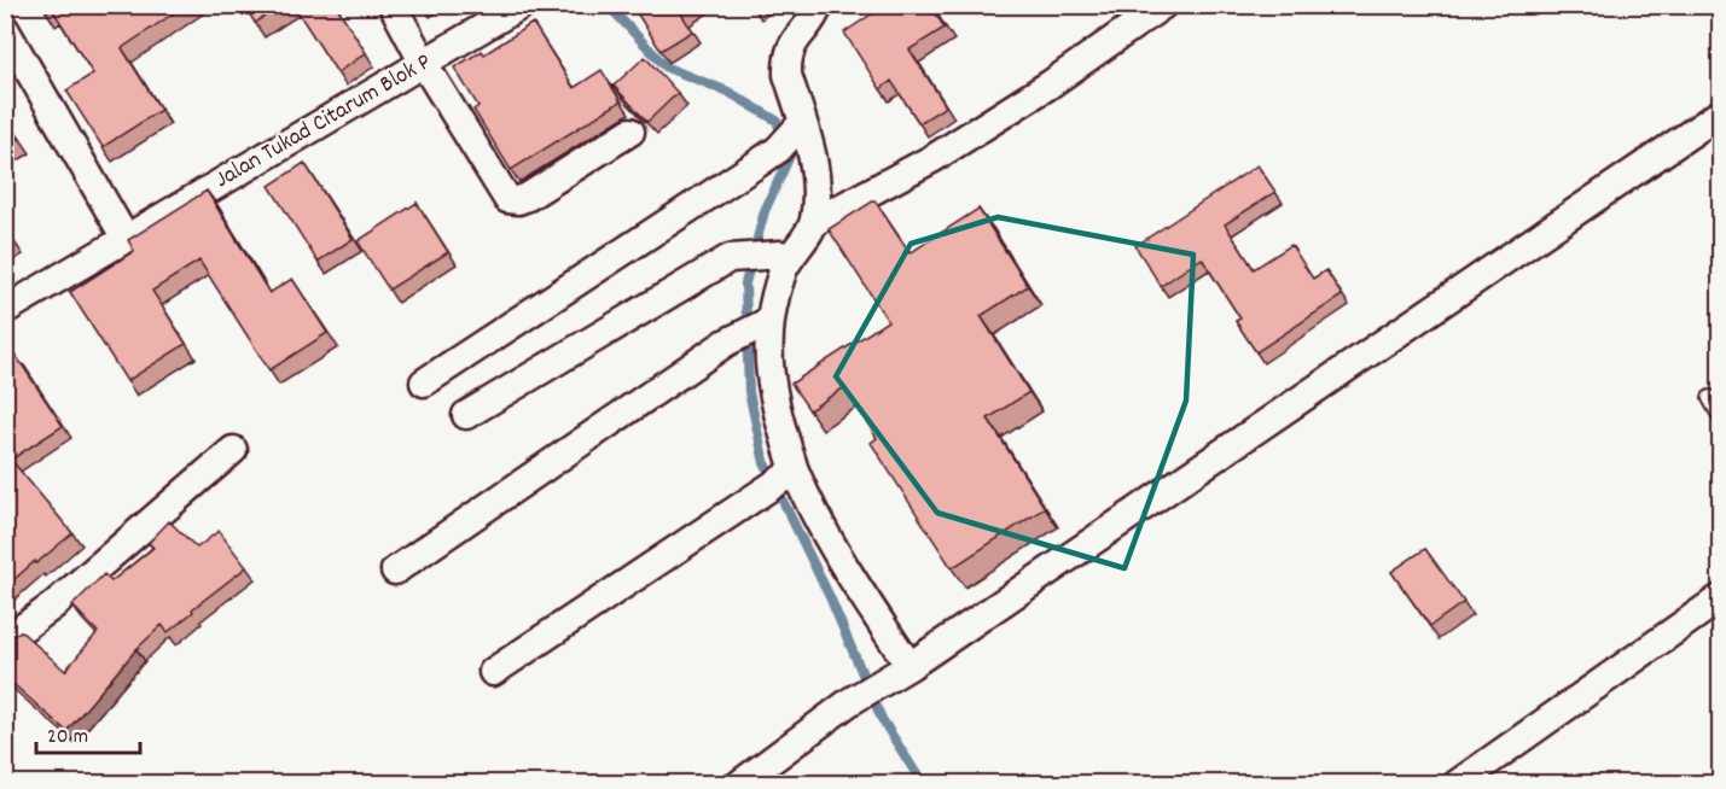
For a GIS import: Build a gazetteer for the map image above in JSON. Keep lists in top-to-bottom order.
{
  "streets": {
    "street": ["Jalan Tukad Citarum Blok P"]
  },
  "scale_bar": "20 m"
}
